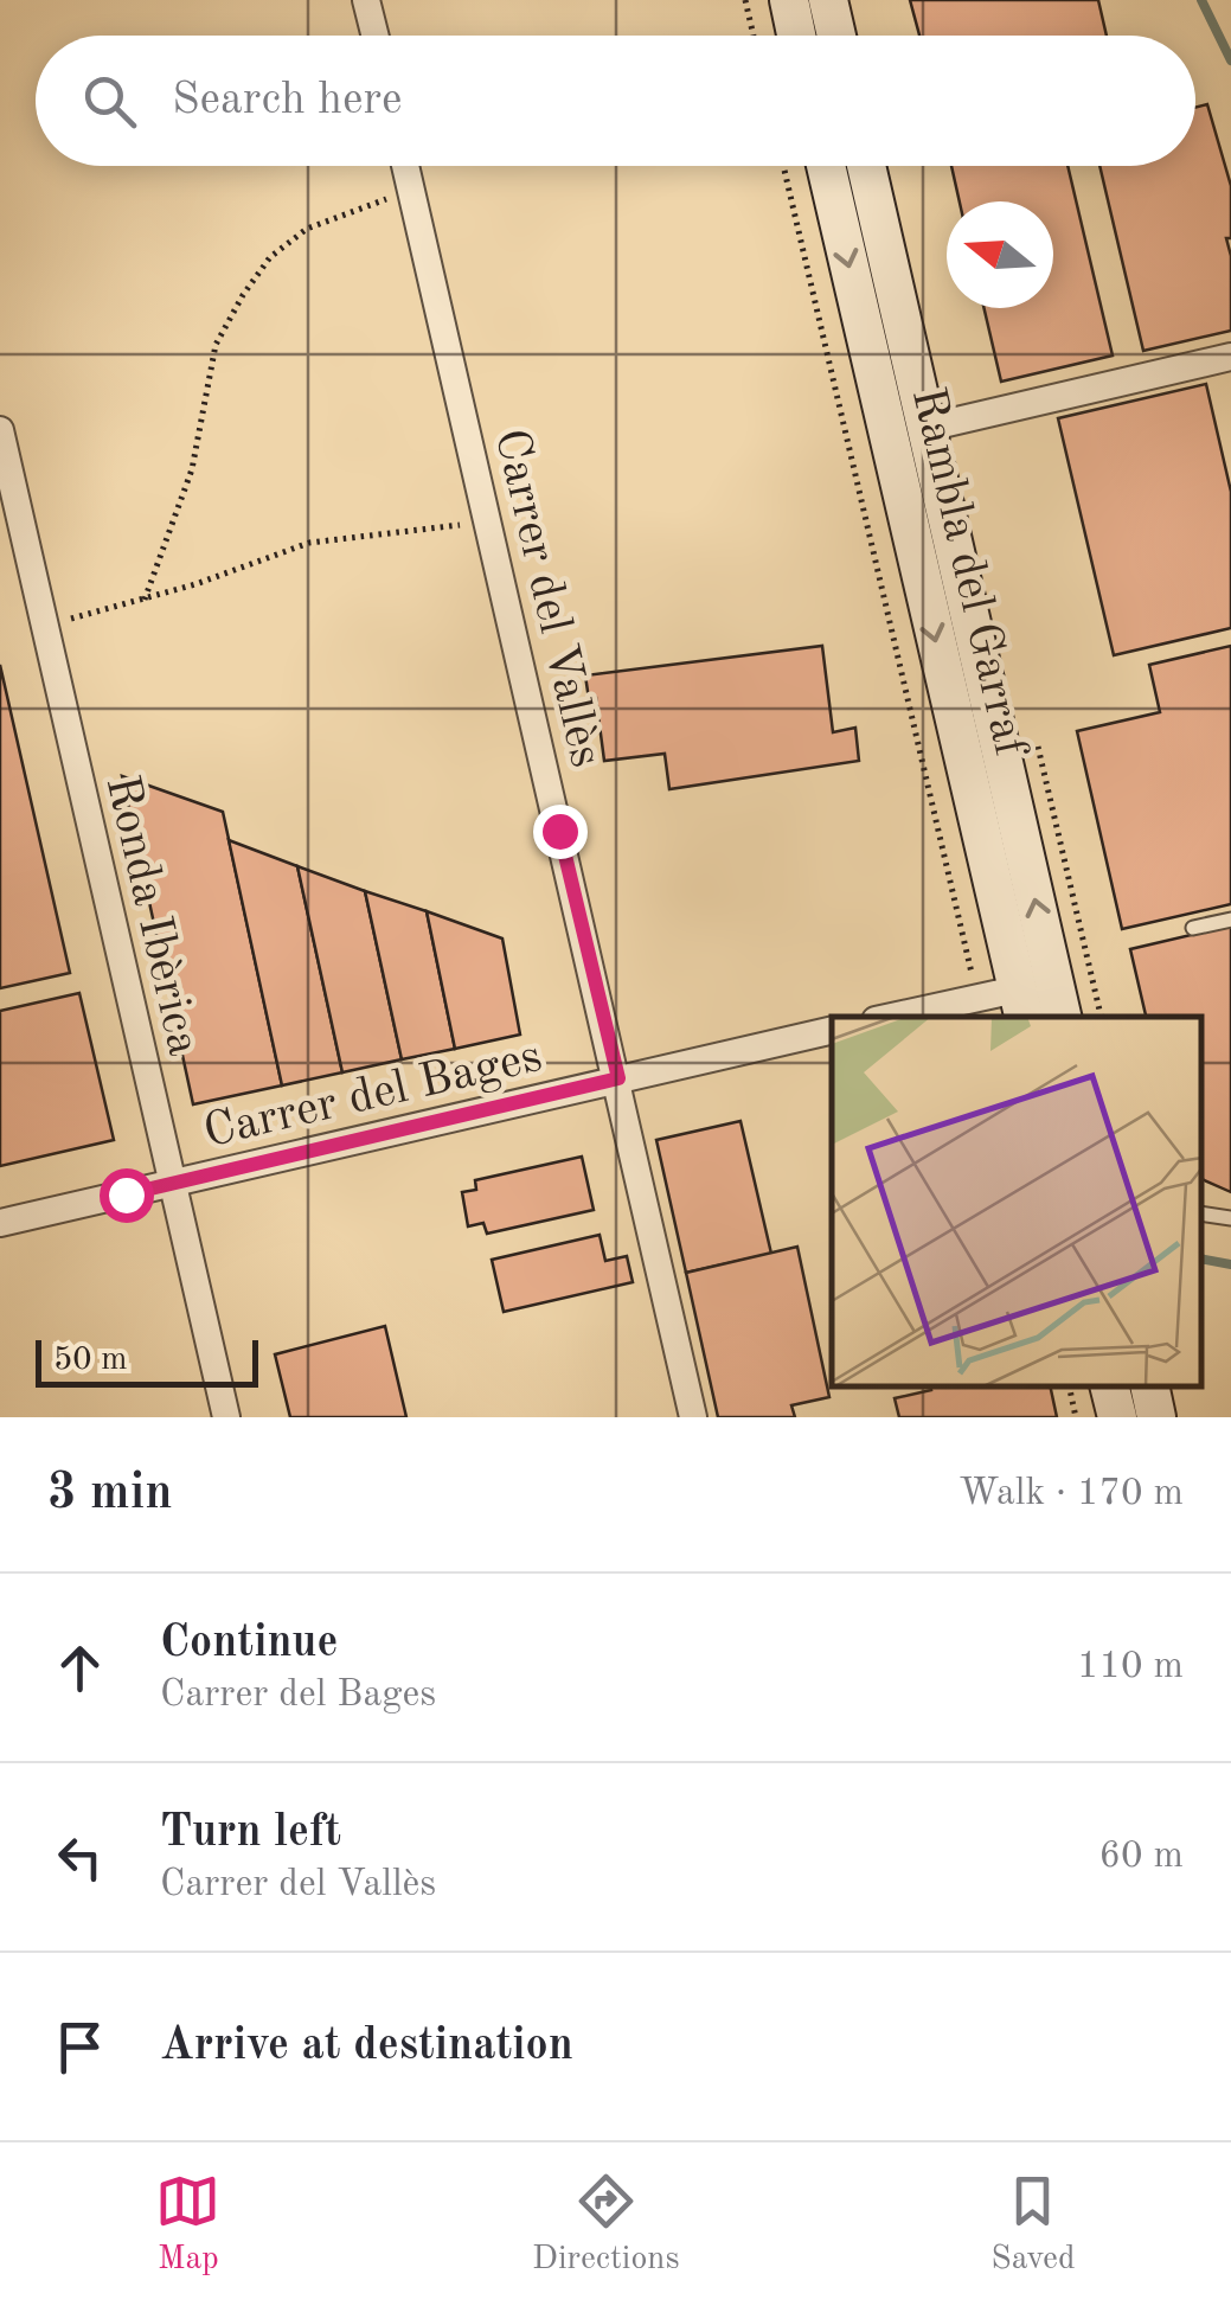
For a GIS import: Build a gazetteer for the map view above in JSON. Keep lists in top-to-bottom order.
{
  "streets": {
    "street": [
      "Rambla del Garraf",
      "Carrer del Vallès",
      "Ronda Ibèrica",
      "Carrer del Bages"
    ]
  },
  "crossings": [
    ["Carrer del Vallès", "Carrer del Bages"],
    ["Ronda Ibèrica", "Carrer del Bages"]
  ],
  "scale_bar": "50 m",
  "north": "left",
  "page": {
    "search": "Search here",
    "scale": "50 m",
    "heading": ["3 min", "Walk · 170 m"],
    "list": [
      ["Continue", "Carrer del Bages", "110 m"],
      ["Turn left", "Carrer del Vallès", "60 m"],
      "Arrive at destination"
    ],
    "nav": ["Map", "Directions", "Saved"]
  }
}
